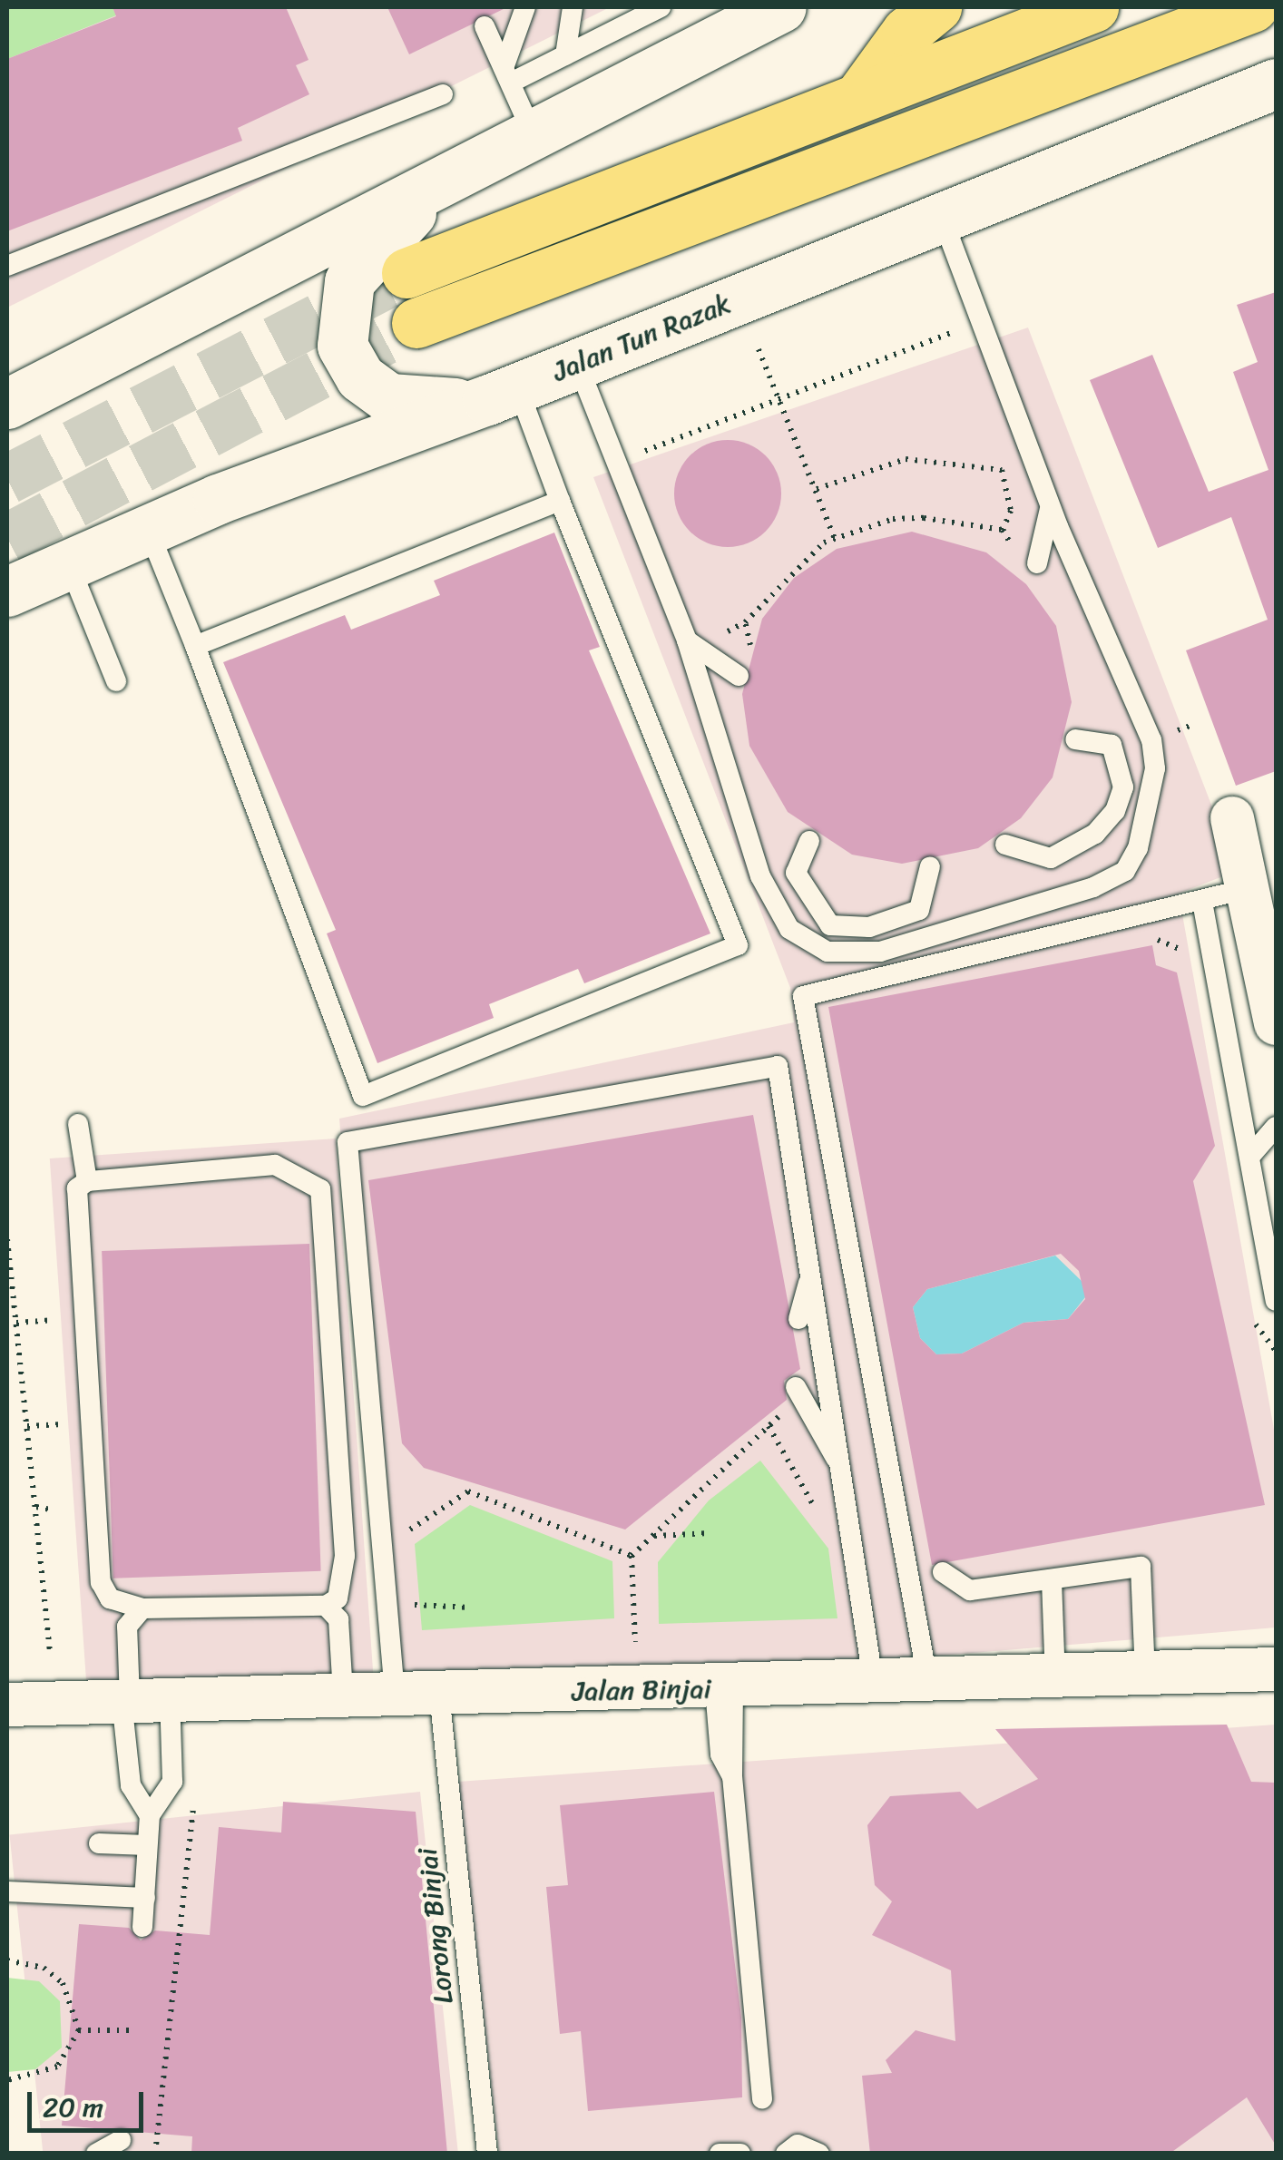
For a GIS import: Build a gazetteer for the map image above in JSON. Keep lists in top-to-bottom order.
{
  "streets": {
    "main road": ["Jalan Tun Razak"],
    "street": ["Jalan Binjai"],
    "lane": ["Lorong Binjai"]
  },
  "crossings": [
    ["Jalan Binjai", "Lorong Binjai"]
  ],
  "scale_bar": "20 m"
}
